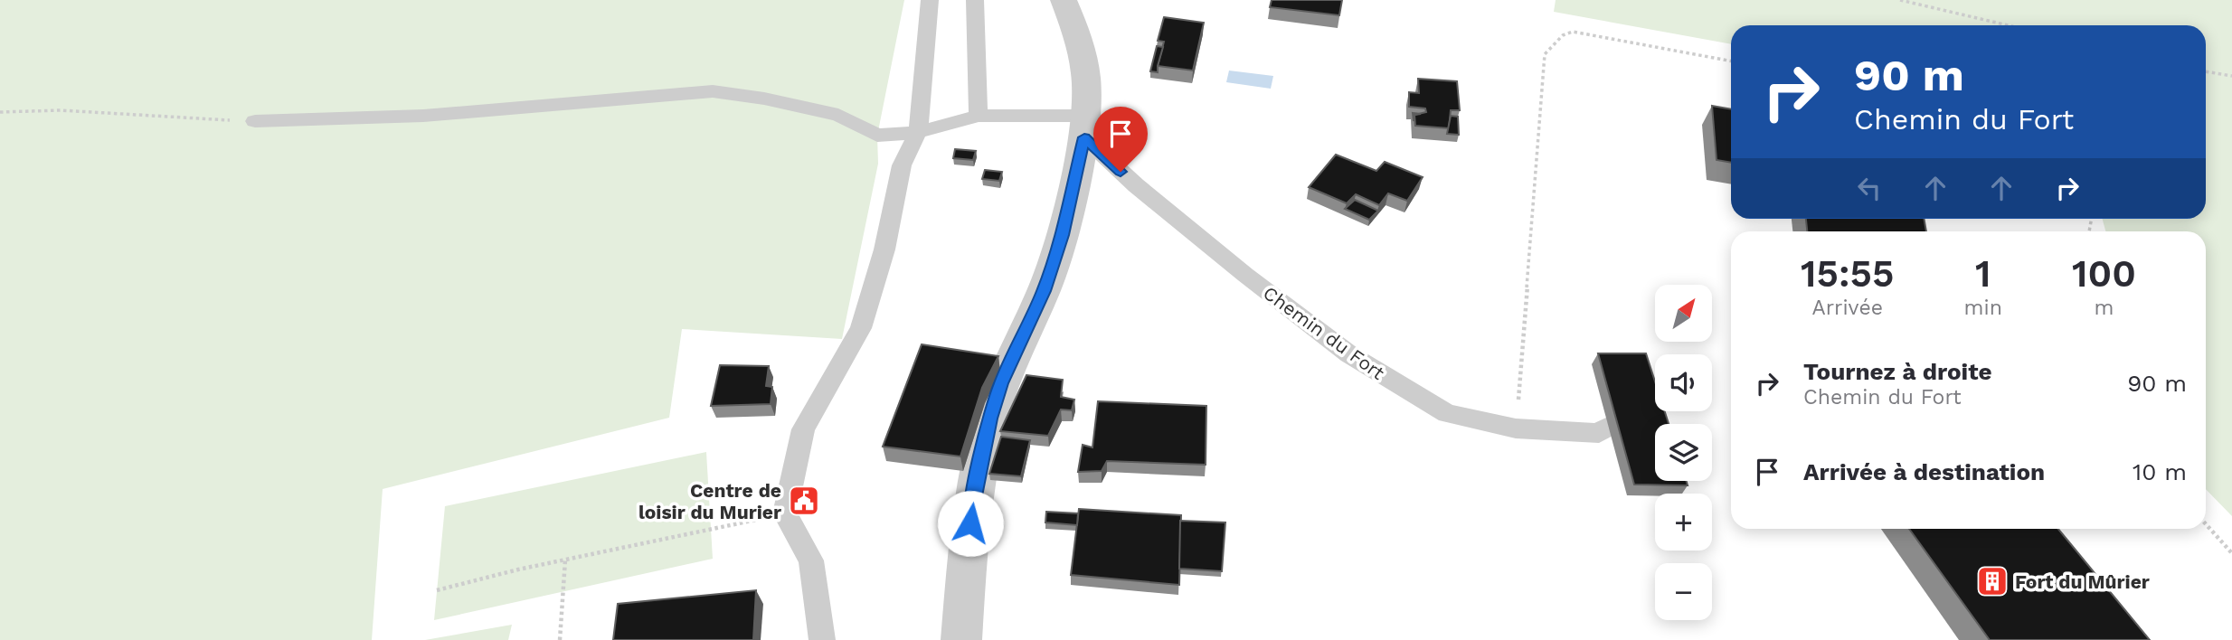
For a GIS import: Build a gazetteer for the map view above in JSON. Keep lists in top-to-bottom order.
{
  "streets": {
    "lane": ["Chemin du Fort"]
  },
  "places": {
    "public building": ["Centre de loisir du Murier"],
    "building": ["Fort du Mûrier"]
  },
  "north": "top right",
  "page": {
    "turn": ["90 m", "Chemin du Fort"],
    "eta": [
      "15:55",
      "Arrivée",
      "1",
      "min",
      "100",
      "m"
    ],
    "map_buttons": ["+", "−"],
    "list": [
      {
        "name": "Tournez à droite",
        "note": "Chemin du Fort",
        "value": "90 m"
      },
      {
        "name": "Arrivée à destination",
        "value": "10 m"
      }
    ]
  }
}
